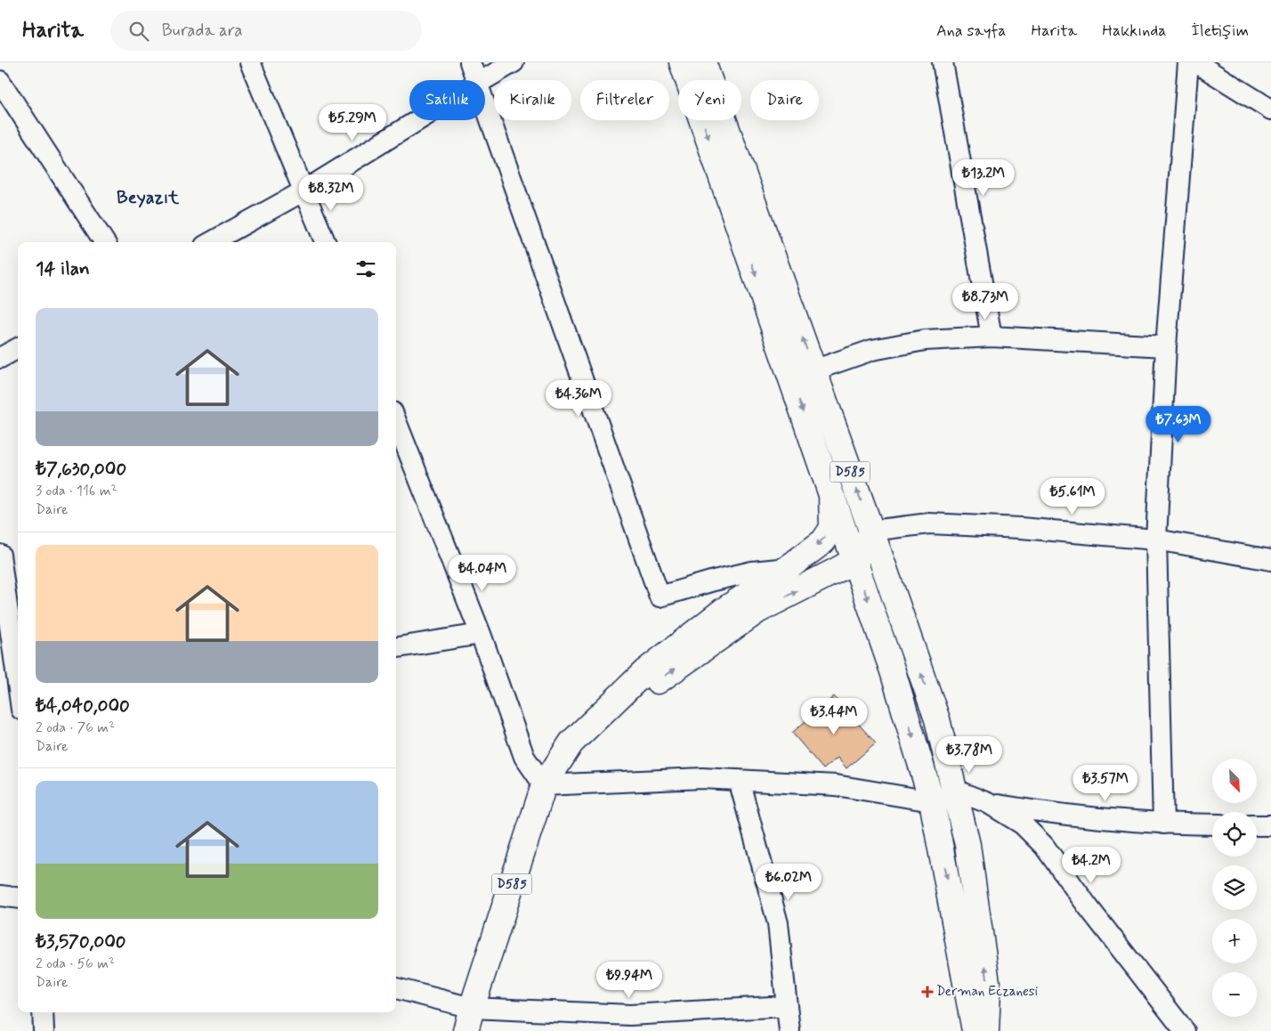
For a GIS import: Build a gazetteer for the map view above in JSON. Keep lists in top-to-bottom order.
{
  "streets": {
    "main road": ["D585"]
  },
  "districts": ["Beyazıt"],
  "places": {
    "health": ["Derman Eczanesi"]
  },
  "north": "bottom right",
  "page": {
    "header": "Harita",
    "search": "Burada ara",
    "nav": [
      "Ana sayfa",
      "Harita",
      "Hakkında",
      "İletişim"
    ],
    "chip": [
      "Satılık",
      "Kiralık",
      "Filtreler",
      "Yeni",
      "Daire"
    ],
    "price": [
      "₺5.29M",
      "₺13.2M",
      "₺8.32M",
      "₺8.73M",
      "₺4.36M",
      "₺7.63M",
      "₺5.61M",
      "₺4.04M",
      "₺3.44M",
      "₺3.78M",
      "₺3.57M",
      "₺4.2M",
      "₺6.02M",
      "₺9.94M"
    ],
    "heading": "14 ilan",
    "list": [
      {
        "name": "₺7,630,000",
        "note": "3 oda · 116 m² · Daire"
      },
      {
        "name": "₺4,040,000",
        "note": "2 oda · 76 m² · Daire"
      },
      {
        "name": "₺3,570,000",
        "note": "2 oda · 56 m² · Daire"
      }
    ],
    "map_buttons": ["+", "−"]
  }
}
